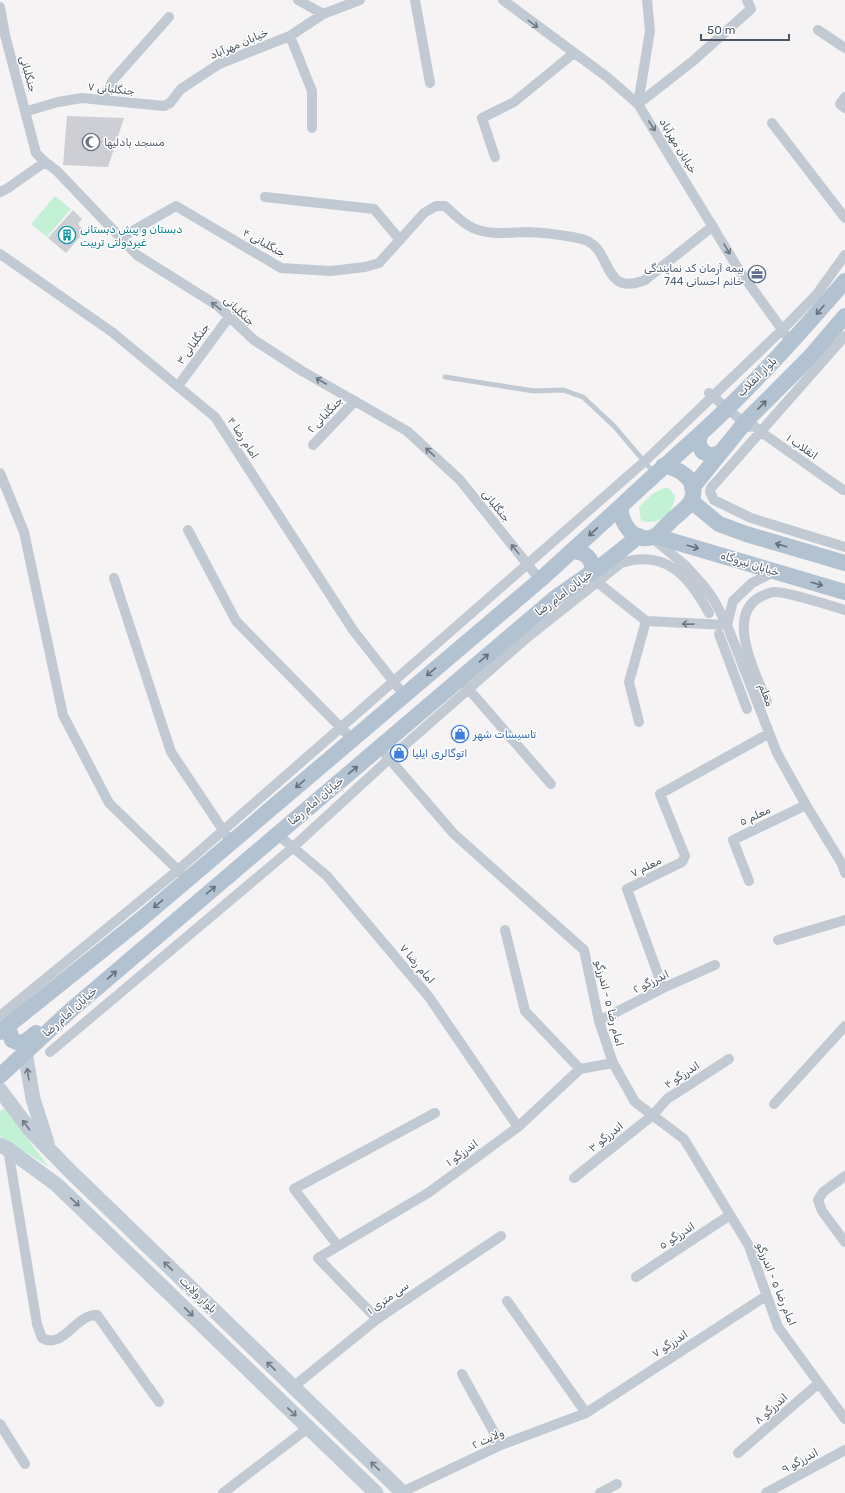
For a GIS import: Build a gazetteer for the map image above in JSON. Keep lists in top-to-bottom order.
{
  "streets": {
    "main road": [
      "بلوار انقلاب",
      "خیابان نیروگاه",
      "خیابان امام رضا",
      "بلوار ولایت"
    ],
    "street": [
      "خیابان مهرآباد",
      "جنگلبانی",
      "جنگلبانی ۷",
      "جنگلبانی ۴",
      "جنگلبانی ۳",
      "جنگلبانی ۲",
      "امام رضا ۴",
      "انقلاب ۱",
      "معلم",
      "معلم ۵",
      "معلم ۷",
      "امام رضا ۷",
      "اندرزگو ۲",
      "امام رضا ۵ - اندرزگو",
      "اندرزگو ۴",
      "اندرزگو ۳",
      "اندرزگو ۱",
      "اندرزگو ۵",
      "سی متری ۱",
      "اندرزگو ۷",
      "اندرزگو ۸",
      "ولایت ۲",
      "اندرزگو ۹"
    ]
  },
  "crossings": [
    ["خیابان مهرآباد", "جنگلبانی ۷"],
    ["خیابان مهرآباد", "جنگلبانی ۴"],
    ["خیابان مهرآباد", "بلوار انقلاب"],
    ["جنگلبانی", "جنگلبانی ۷"],
    ["جنگلبانی", "جنگلبانی ۴"],
    ["جنگلبانی", "جنگلبانی ۳"],
    ["جنگلبانی", "جنگلبانی ۲"],
    ["جنگلبانی ۳", "امام رضا ۴"],
    ["خیابان نیروگاه", "خیابان امام رضا"],
    ["خیابان نیروگاه", "معلم"],
    ["خیابان امام رضا", "معلم"],
    ["خیابان امام رضا", "امام رضا ۷"],
    ["خیابان امام رضا", "امام رضا ۵ - اندرزگو"],
    ["معلم", "معلم ۵"],
    ["معلم", "معلم ۷"],
    ["معلم ۷", "اندرزگو ۲"],
    ["امام رضا ۷", "اندرزگو ۱"],
    ["اندرزگو ۲", "امام رضا ۵ - اندرزگو"],
    ["امام رضا ۵ - اندرزگو", "اندرزگو ۴"],
    ["امام رضا ۵ - اندرزگو", "اندرزگو ۳"],
    ["امام رضا ۵ - اندرزگو", "اندرزگو ۵"],
    ["امام رضا ۵ - اندرزگو", "اندرزگو ۷"],
    ["امام رضا ۵ - اندرزگو", "اندرزگو ۸"],
    ["اندرزگو ۴", "اندرزگو ۳"],
    ["اندرزگو ۱", "سی متری ۱"],
    ["بلوار ولایت", "سی متری ۱"],
    ["بلوار ولایت", "ولایت ۲"],
    ["اندرزگو ۷", "ولایت ۲"]
  ],
  "one_way": ["خیابان مهرآباد", "جنگلبانی"],
  "places": {
    "mosque": ["مسجد بادلیها"],
    "building": ["دبستان و پیش دبستانی غیردولتی تربیت"],
    "office": ["بیمه آرمان کد نمایندگی 744 خانم احسانی"],
    "shop": ["تاسیسات شهر", "اتوگالری ایلیا"]
  },
  "scale_bar": "50 m"
}
